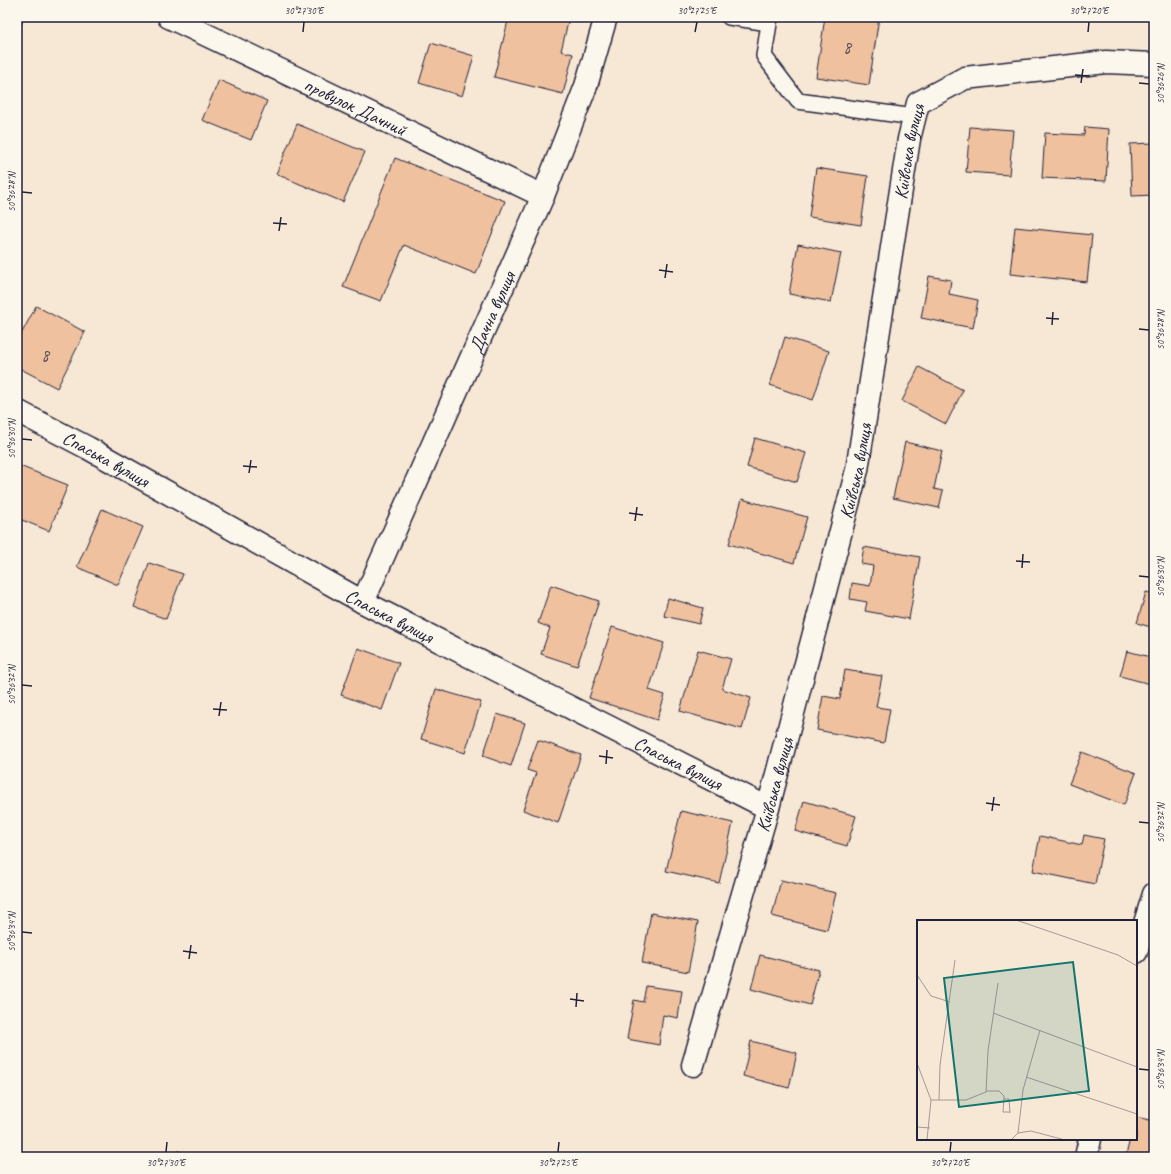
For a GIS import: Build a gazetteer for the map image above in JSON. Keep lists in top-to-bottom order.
{
  "streets": {
    "street": [
      "провулок Дачний",
      "Київська вулиця",
      "Дачна вулиця",
      "Спаська вулиця"
    ]
  },
  "crossings": [
    ["провулок Дачний", "Дачна вулиця"],
    ["Київська вулиця", "Спаська вулиця"],
    ["Дачна вулиця", "Спаська вулиця"]
  ],
  "house_numbers": ["8", "8"],
  "coordinates": [
    "30°27'30\"E",
    "30°27'25\"E",
    "30°27'20\"E",
    "50°36'26\"N",
    "50°36'28\"N",
    "50°36'30\"N",
    "50°36'32\"N",
    "50°36'34\"N"
  ]
}
